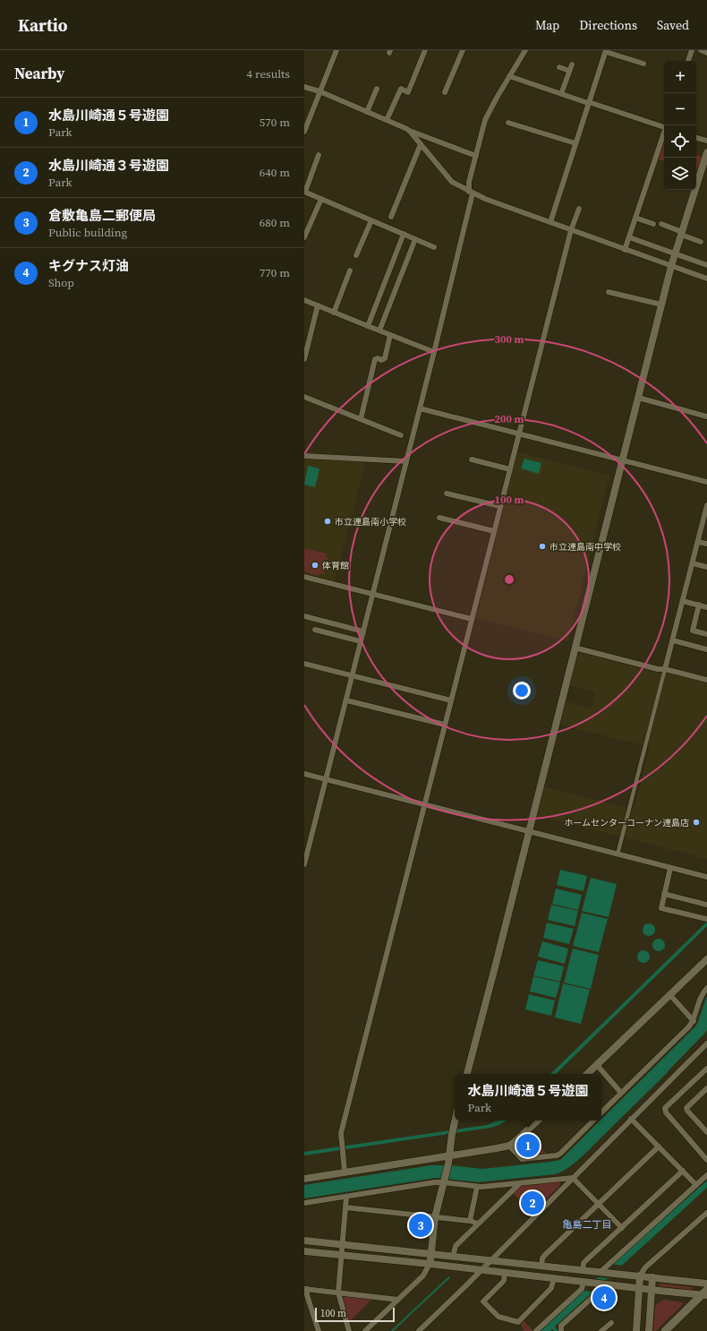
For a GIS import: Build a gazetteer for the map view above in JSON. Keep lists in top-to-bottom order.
{
  "districts": ["亀島二丁目"],
  "places": [
    "市立連島南小学校",
    "市立連島南中学校",
    "体育館",
    "ホームセンターコーナン連島店"
  ],
  "scale_bar": "100 m",
  "page": {
    "header": "Kartio",
    "nav": ["Map", "Directions", "Saved"],
    "heading": ["Nearby", "4 results"],
    "map_buttons": ["+", "−"],
    "list": [
      {
        "mark": "1",
        "name": "水島川崎通５号遊園",
        "note": "Park",
        "value": "570 m"
      },
      {
        "mark": "2",
        "name": "水島川崎通３号遊園",
        "note": "Park",
        "value": "640 m"
      },
      {
        "mark": "3",
        "name": "倉敷亀島二郵便局",
        "note": "Public building",
        "value": "680 m"
      },
      {
        "mark": "4",
        "name": "キグナス灯油",
        "note": "Shop",
        "value": "770 m"
      }
    ],
    "popup": ["水島川崎通５号遊園", "Park"],
    "pins": [
      "1",
      "2",
      "3",
      "4"
    ],
    "scale": "100 m"
  },
  "rings": ["300 m", "200 m", "100 m"]
}
